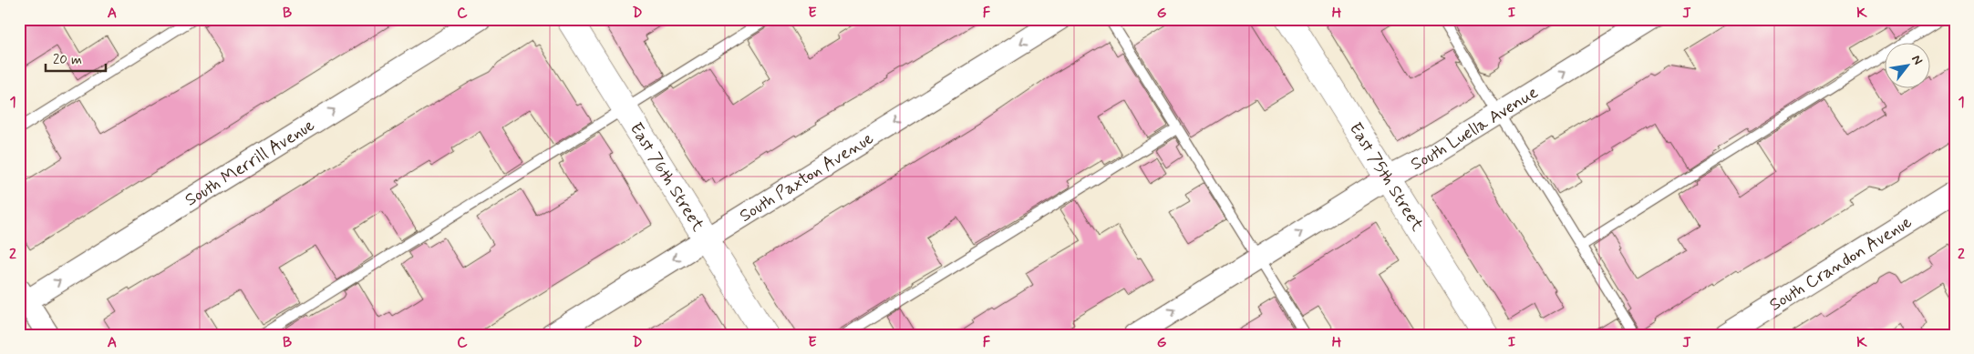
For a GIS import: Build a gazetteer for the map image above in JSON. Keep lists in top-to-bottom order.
{
  "streets": {
    "street": [
      "South Luella Avenue",
      "South Merrill Avenue",
      "East 76th Street",
      "South Paxton Avenue",
      "East 75th Street",
      "South Crandon Avenue"
    ]
  },
  "crossings": [
    ["South Luella Avenue", "East 75th Street"],
    ["East 76th Street", "South Paxton Avenue"]
  ],
  "one_way": ["South Luella Avenue", "South Merrill Avenue", "South Paxton Avenue"],
  "scale_bar": "20 m",
  "north": "top right",
  "grid": {
    "columns": [
      "A",
      "B",
      "C",
      "D",
      "E",
      "F",
      "G",
      "H",
      "I",
      "J",
      "K"
    ],
    "rows": ["1", "2"]
  }
}
